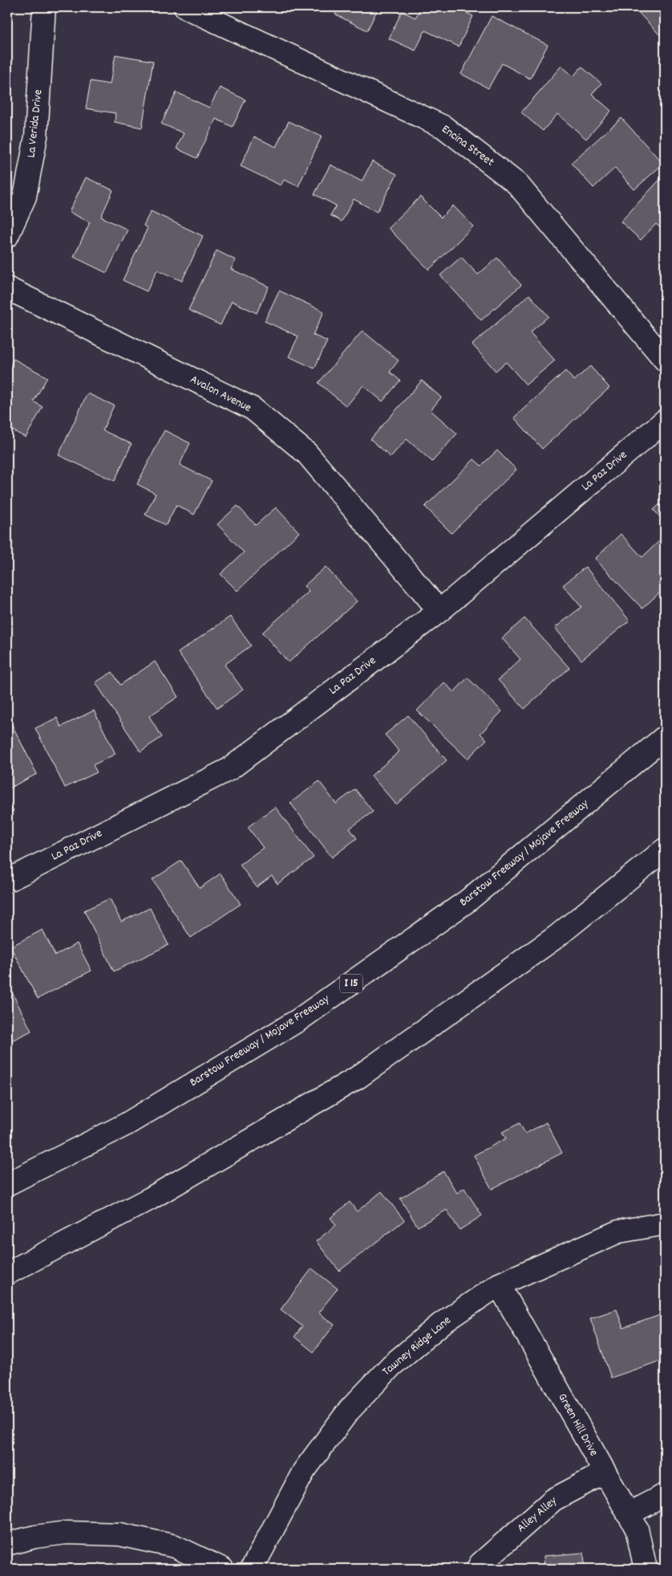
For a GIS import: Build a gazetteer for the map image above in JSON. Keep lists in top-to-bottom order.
{
  "streets": {
    "main road": [
      "La Verida Drive",
      "Encina Street",
      "Avalon Avenue",
      "La Paz Drive",
      "Barstow Freeway / Mojave Freeway",
      "I 15",
      "Tawney Ridge Lane",
      "Green Hill Drive",
      "Alley Alley"
    ]
  },
  "crossings": [
    ["Avalon Avenue", "La Paz Drive"],
    ["Tawney Ridge Lane", "Green Hill Drive"],
    ["Green Hill Drive", "Alley Alley"]
  ]
}
